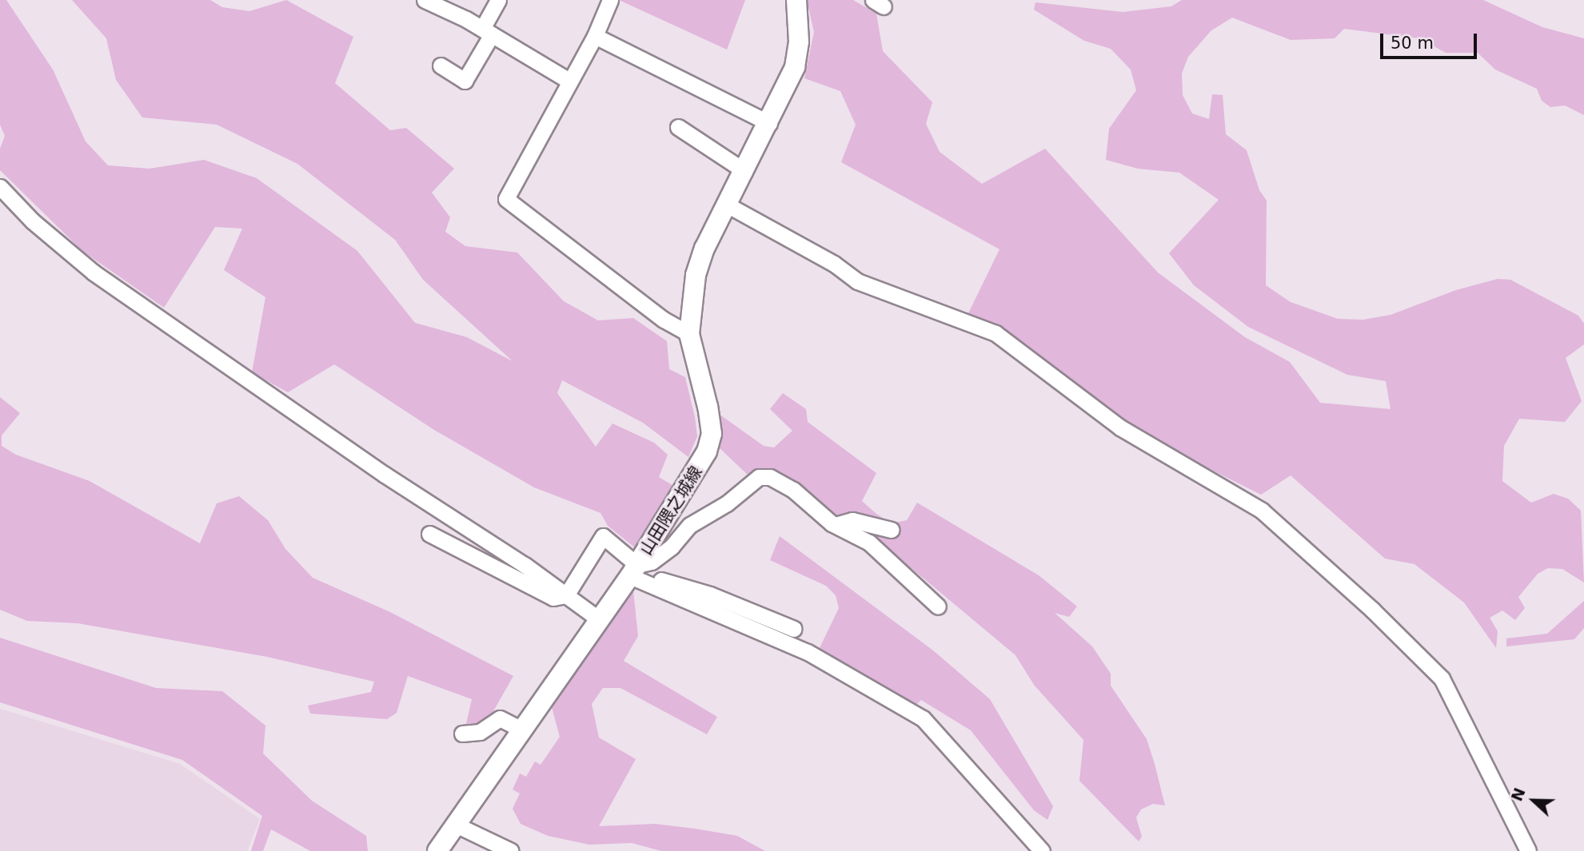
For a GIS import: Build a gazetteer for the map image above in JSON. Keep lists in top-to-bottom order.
{
  "streets": {
    "main road": ["山田隈之城線"]
  },
  "scale_bar": "50 m",
  "north": "left"
}
